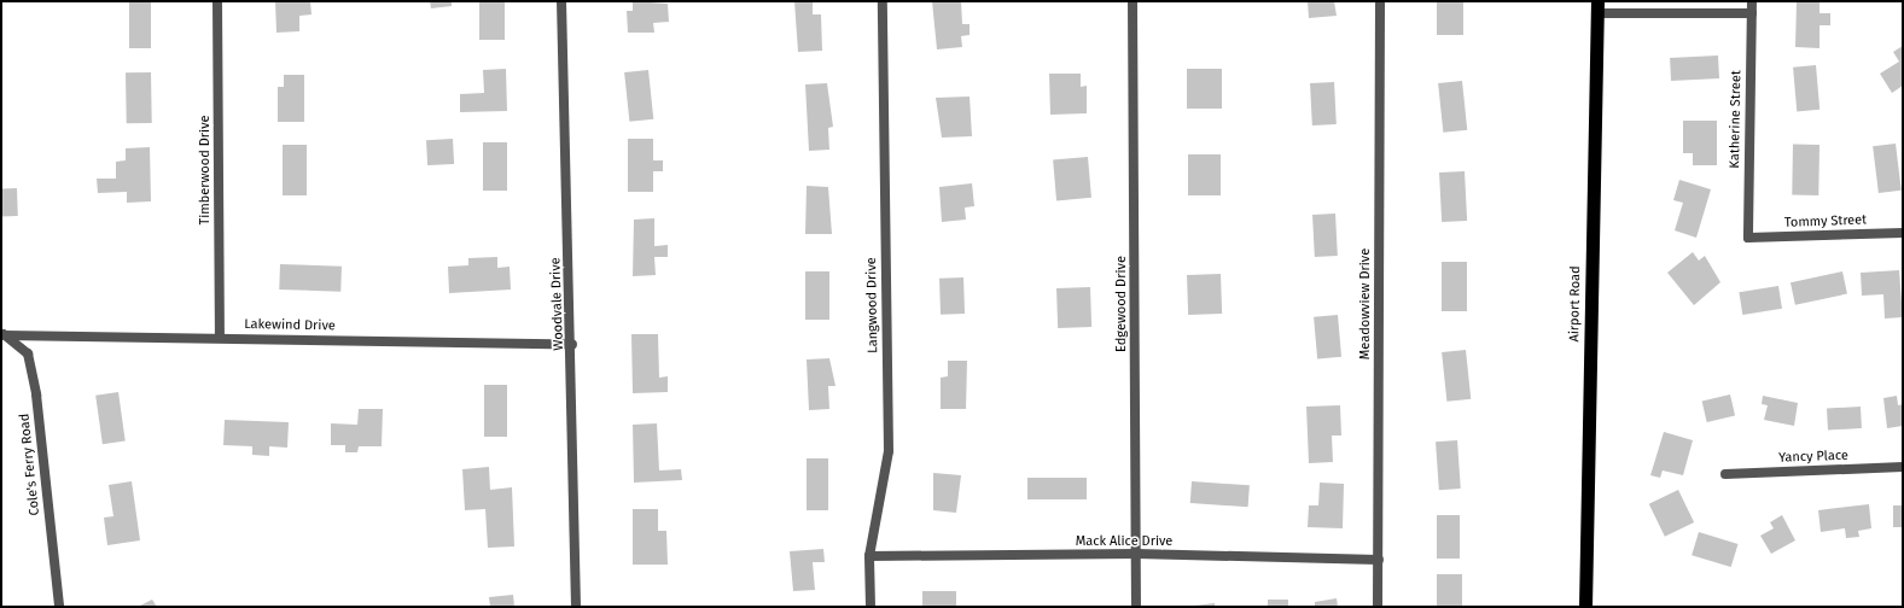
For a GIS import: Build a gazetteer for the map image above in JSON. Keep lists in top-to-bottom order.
{
  "streets": {
    "highway": ["Airport Road"],
    "street": [
      "Katherine Street",
      "Timberwood Drive",
      "Tommy Street",
      "Woodvale Drive",
      "Edgewood Drive",
      "Meadowview Drive",
      "Langwood Drive",
      "Lakewind Drive",
      "Yancy Place",
      "Cole's Ferry Road",
      "Mack Alice Drive"
    ]
  },
  "crossings": [
    ["Katherine Street", "Tommy Street"],
    ["Timberwood Drive", "Lakewind Drive"],
    ["Woodvale Drive", "Lakewind Drive"],
    ["Edgewood Drive", "Mack Alice Drive"],
    ["Meadowview Drive", "Mack Alice Drive"],
    ["Langwood Drive", "Mack Alice Drive"],
    ["Lakewind Drive", "Cole's Ferry Road"]
  ]
}
